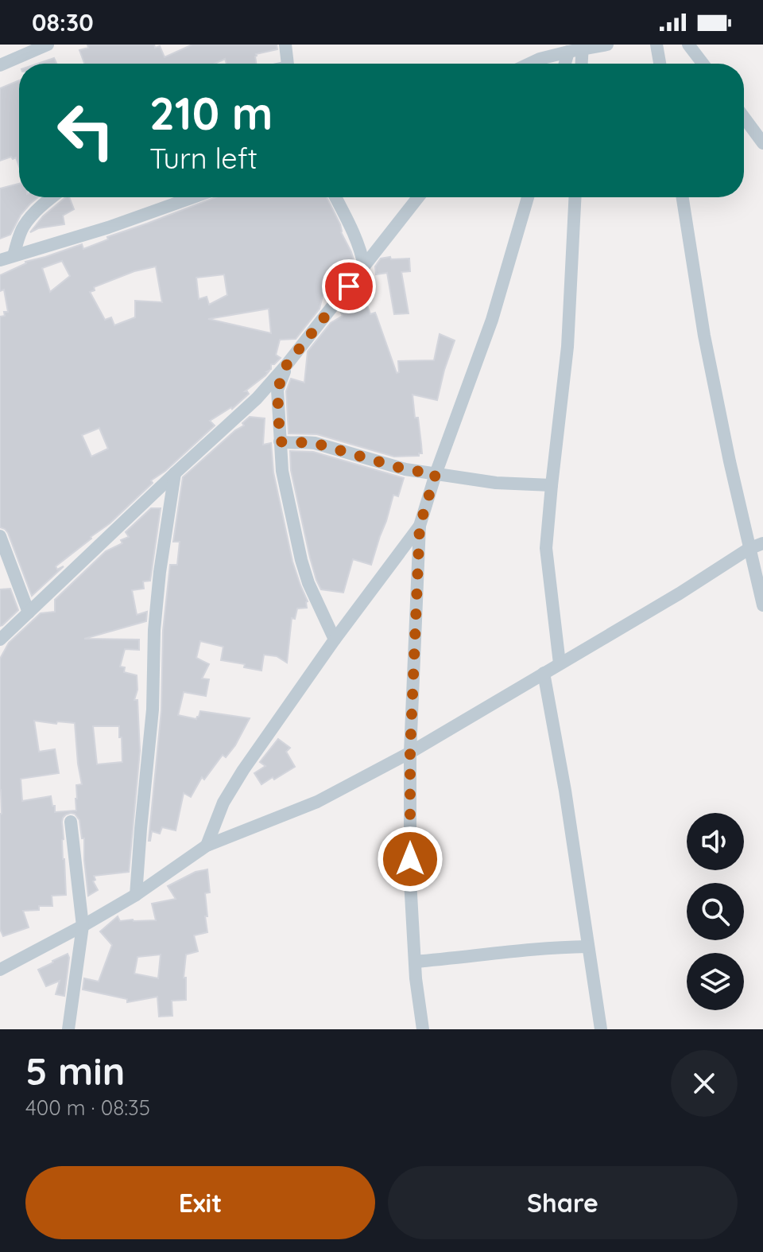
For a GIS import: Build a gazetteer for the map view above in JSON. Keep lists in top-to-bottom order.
{
  "page": {
    "status": "08:30",
    "turn": ["210 m", "Turn left"],
    "heading": ["5 min", "400 m · 08:35"],
    "buttons": ["Exit", "Share"]
  }
}
